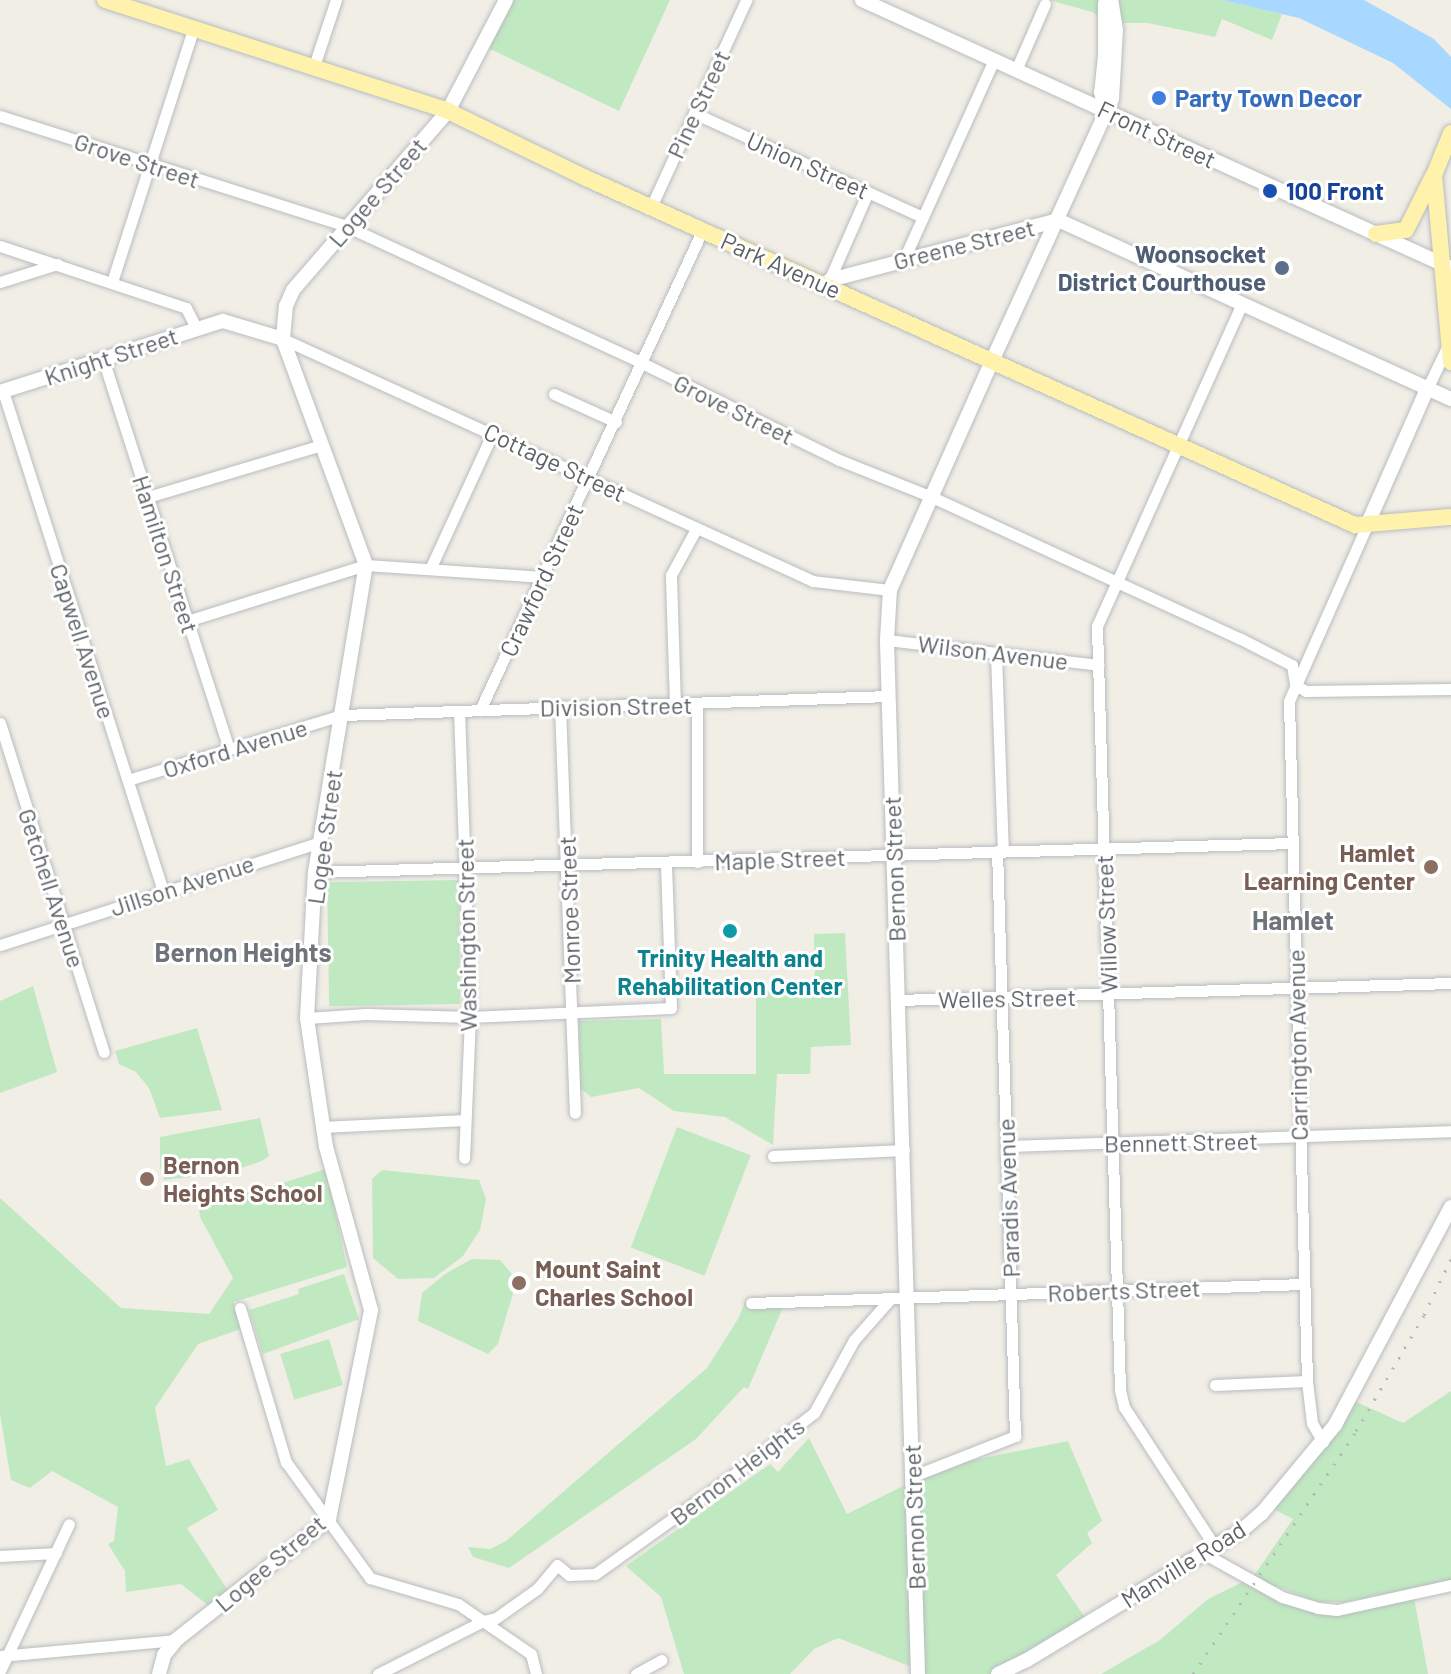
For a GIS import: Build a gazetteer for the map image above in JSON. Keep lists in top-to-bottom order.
{
  "streets": {
    "main road": ["Park Avenue"],
    "street": [
      "Pine Street",
      "Front Street",
      "Grove Street",
      "Union Street",
      "Logee Street",
      "Greene Street",
      "Knight Street",
      "Cottage Street",
      "Hamilton Street",
      "Crawford Street",
      "Capwell Avenue",
      "Wilson Avenue",
      "Division Street",
      "Oxford Avenue",
      "Maple Street",
      "Bernon Street",
      "Jillson Avenue",
      "Getchell Avenue",
      "Monroe Street",
      "Willow Street",
      "Washington Street",
      "Welles Street",
      "Carrington Avenue",
      "Bennett Street",
      "Paradis Avenue",
      "Roberts Street",
      "Bernon Heights",
      "Manville Road"
    ]
  },
  "crossings": [
    ["Pine Street", "Union Street"],
    ["Pine Street", "Park Avenue"],
    ["Front Street", "Bernon Street"],
    ["Grove Street", "Logee Street"],
    ["Grove Street", "Crawford Street"],
    ["Grove Street", "Bernon Street"],
    ["Grove Street", "Willow Street"],
    ["Grove Street", "Carrington Avenue"],
    ["Logee Street", "Park Avenue"],
    ["Logee Street", "Cottage Street"],
    ["Logee Street", "Division Street"],
    ["Logee Street", "Oxford Avenue"],
    ["Logee Street", "Maple Street"],
    ["Logee Street", "Jillson Avenue"],
    ["Greene Street", "Park Avenue"],
    ["Greene Street", "Bernon Street"],
    ["Greene Street", "Willow Street"],
    ["Greene Street", "Carrington Avenue"],
    ["Park Avenue", "Crawford Street"],
    ["Park Avenue", "Bernon Street"],
    ["Park Avenue", "Willow Street"],
    ["Park Avenue", "Carrington Avenue"],
    ["Knight Street", "Cottage Street"],
    ["Knight Street", "Hamilton Street"],
    ["Knight Street", "Capwell Avenue"],
    ["Cottage Street", "Crawford Street"],
    ["Cottage Street", "Bernon Street"],
    ["Hamilton Street", "Oxford Avenue"],
    ["Crawford Street", "Division Street"],
    ["Capwell Avenue", "Oxford Avenue"],
    ["Capwell Avenue", "Jillson Avenue"],
    ["Wilson Avenue", "Bernon Street"],
    ["Wilson Avenue", "Willow Street"],
    ["Wilson Avenue", "Paradis Avenue"],
    ["Division Street", "Oxford Avenue"],
    ["Division Street", "Bernon Street"],
    ["Division Street", "Monroe Street"],
    ["Division Street", "Washington Street"],
    ["Maple Street", "Bernon Street"],
    ["Maple Street", "Monroe Street"],
    ["Maple Street", "Willow Street"],
    ["Maple Street", "Washington Street"],
    ["Maple Street", "Carrington Avenue"],
    ["Maple Street", "Paradis Avenue"],
    ["Bernon Street", "Welles Street"],
    ["Bernon Street", "Paradis Avenue"],
    ["Bernon Street", "Roberts Street"],
    ["Bernon Street", "Bernon Heights"],
    ["Jillson Avenue", "Getchell Avenue"],
    ["Willow Street", "Welles Street"],
    ["Willow Street", "Bennett Street"],
    ["Willow Street", "Roberts Street"],
    ["Willow Street", "Manville Road"],
    ["Welles Street", "Carrington Avenue"],
    ["Welles Street", "Paradis Avenue"],
    ["Carrington Avenue", "Bennett Street"],
    ["Carrington Avenue", "Roberts Street"],
    ["Carrington Avenue", "Manville Road"],
    ["Bennett Street", "Paradis Avenue"],
    ["Paradis Avenue", "Roberts Street"],
    ["Roberts Street", "Bernon Heights"]
  ],
  "districts": ["Hamlet", "Bernon Heights"],
  "places": [
    "Party Town Decor",
    "100 Front",
    "Woonsocket District Courthouse",
    "Hamlet Learning Center",
    "Trinity Health and Rehabilitation Center",
    "Bernon Heights School",
    "Mount Saint Charles School"
  ]
}
